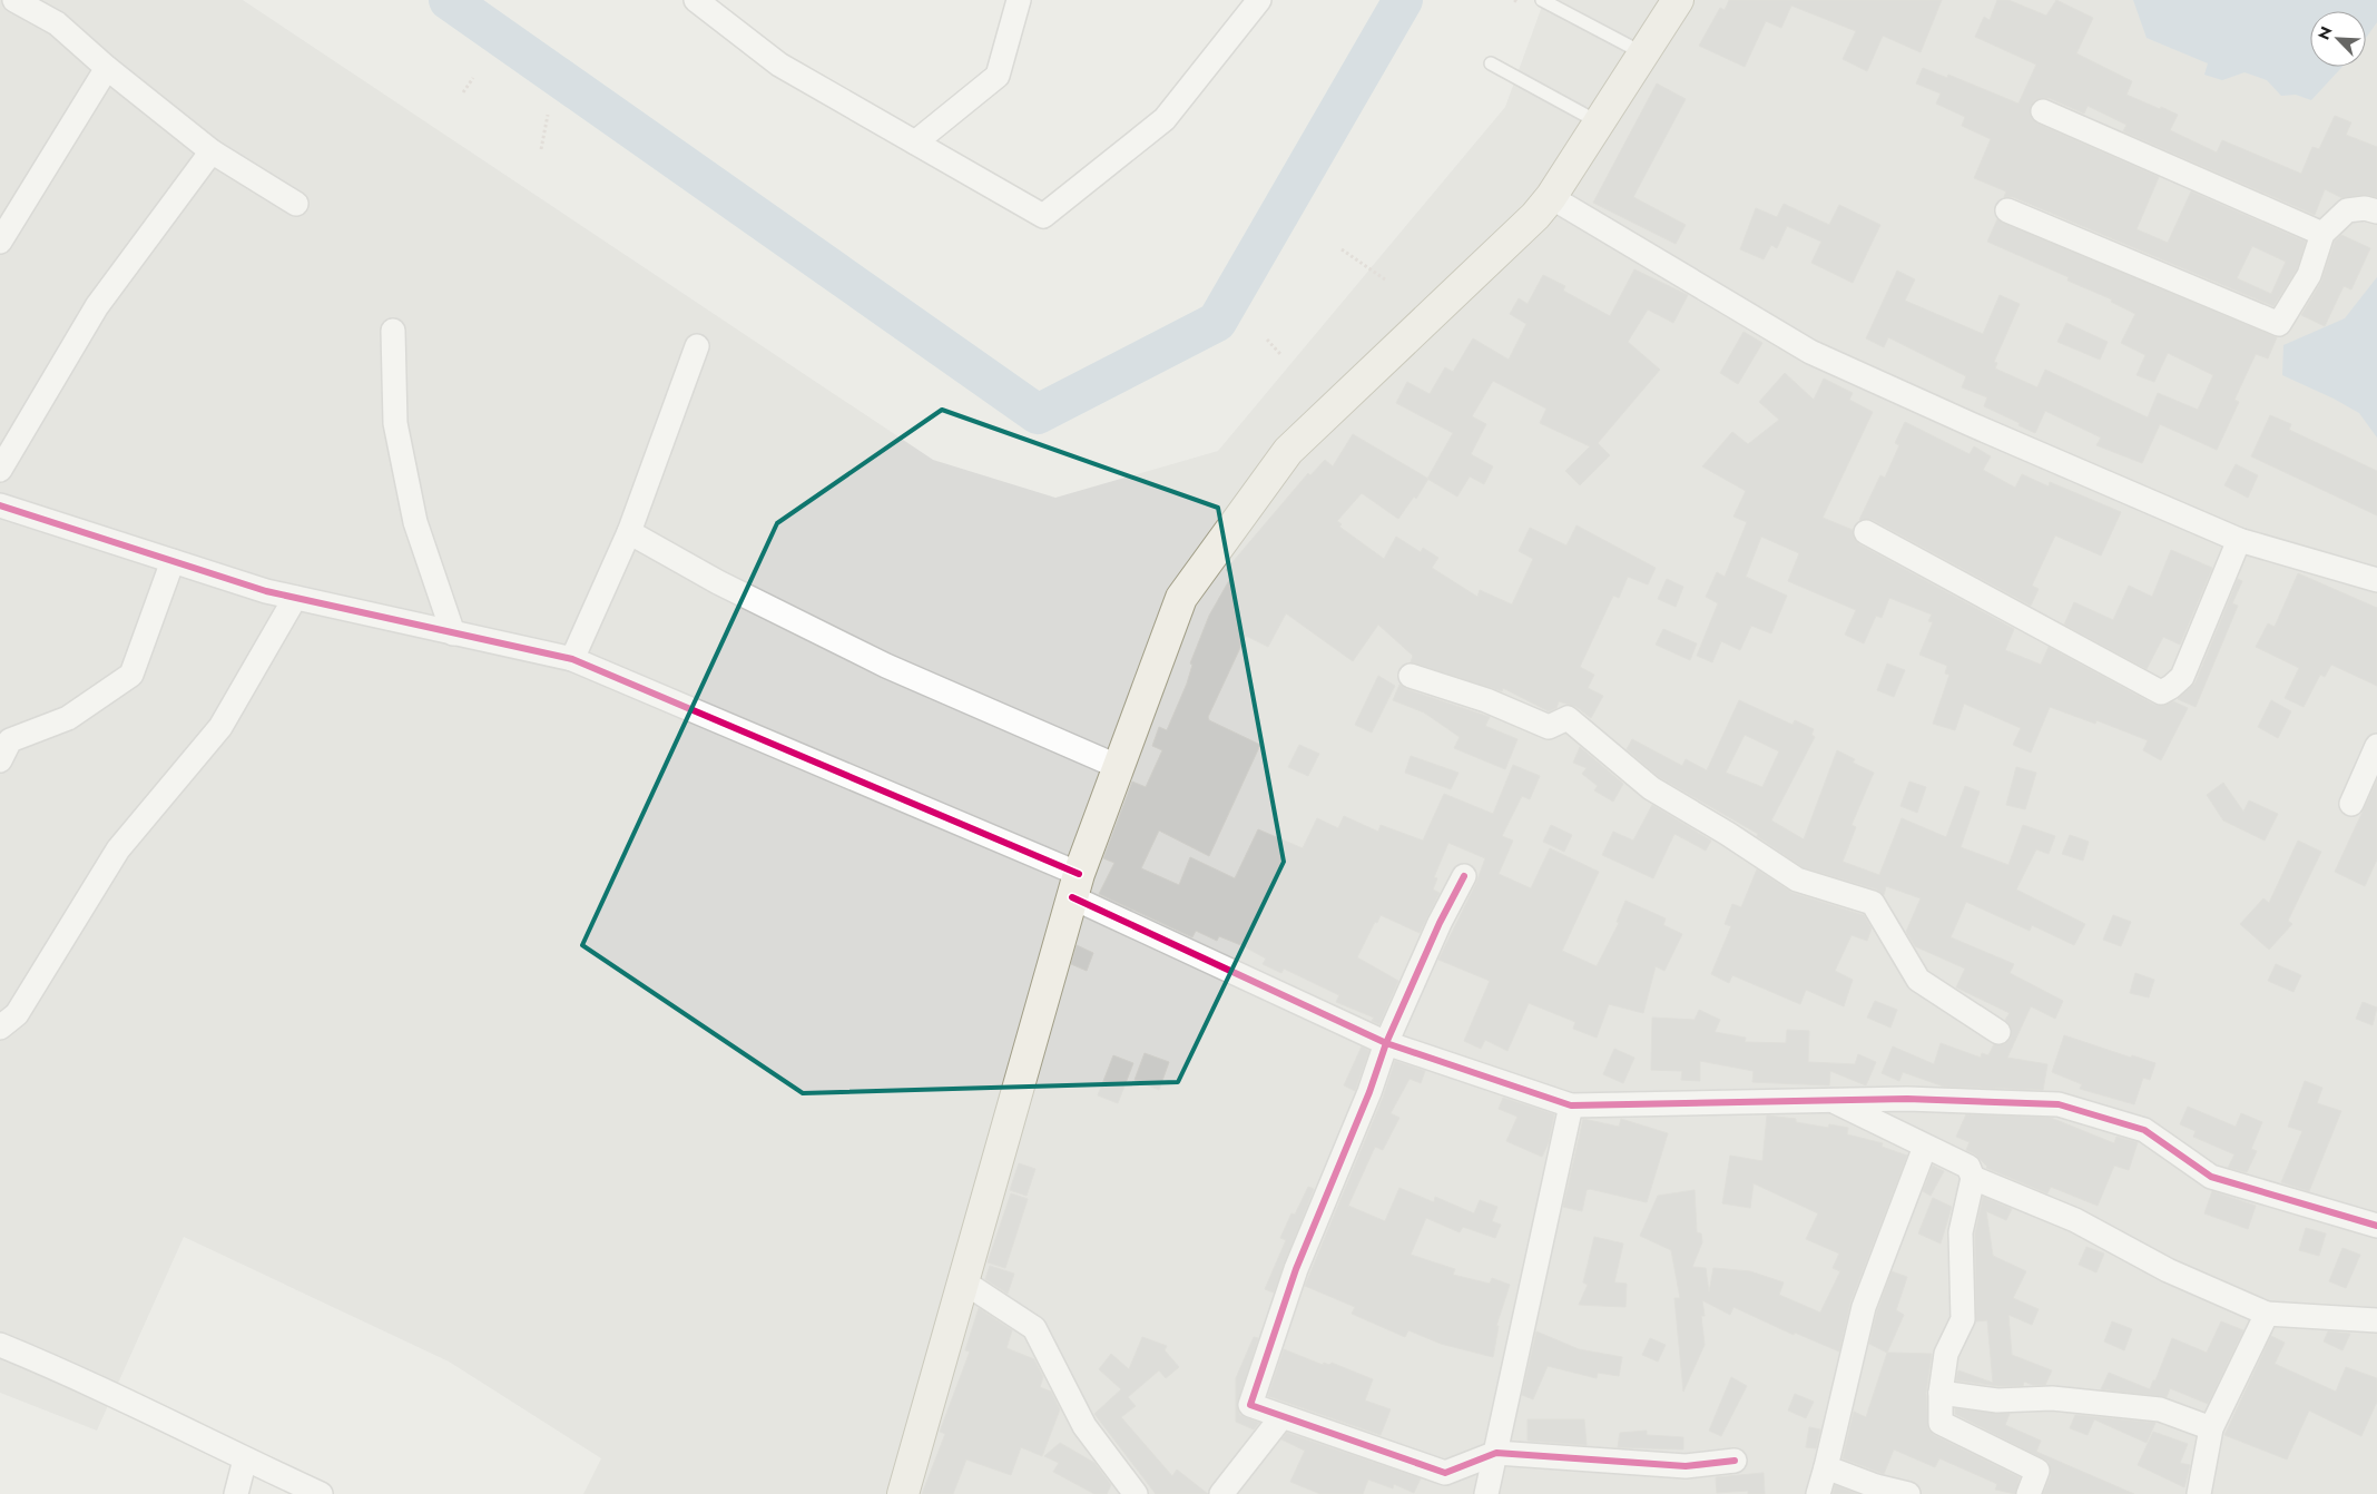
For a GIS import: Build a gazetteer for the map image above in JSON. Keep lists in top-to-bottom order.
{
  "north": "top left"
}
